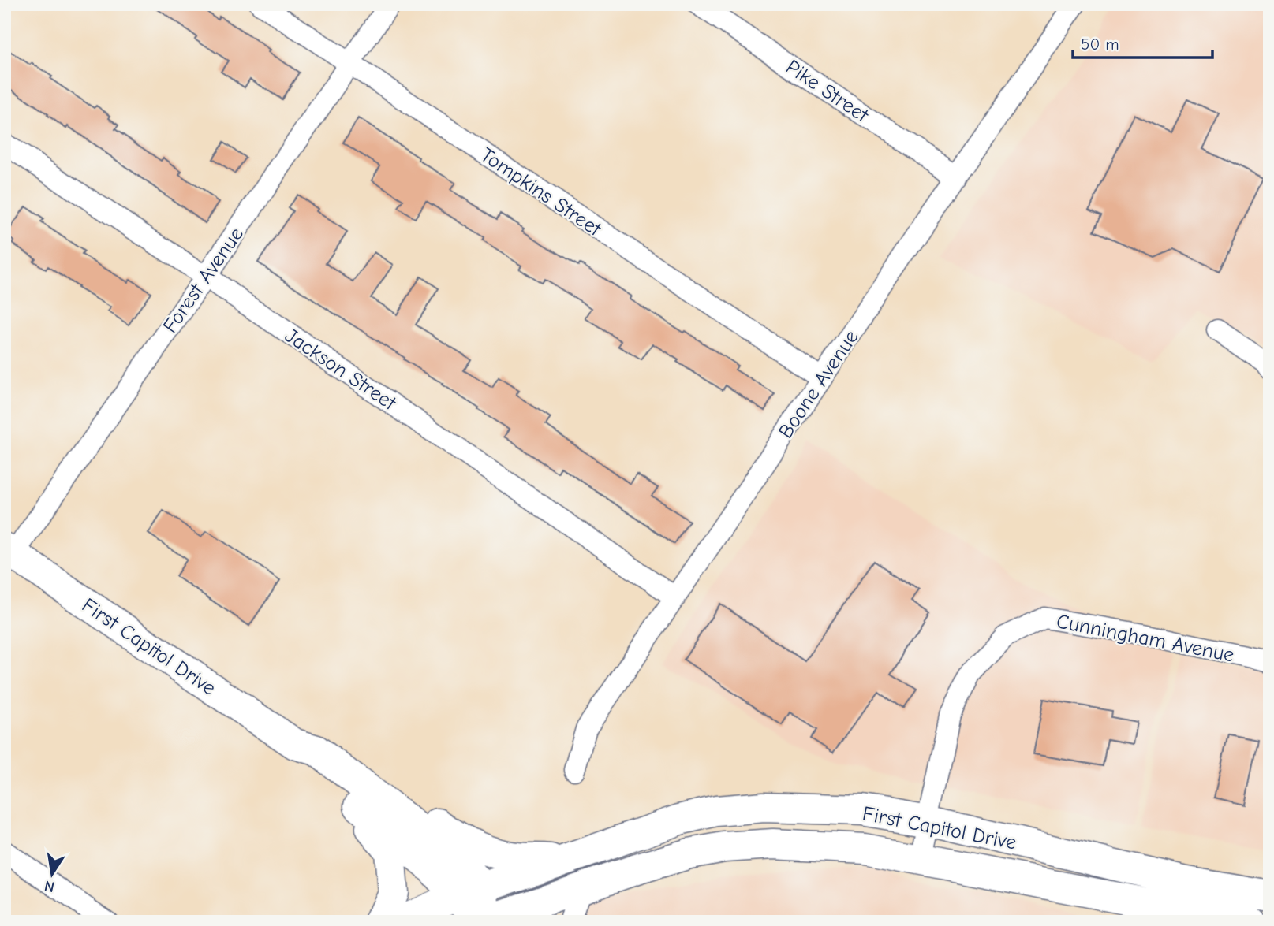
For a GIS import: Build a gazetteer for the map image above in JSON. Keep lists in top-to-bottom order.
{
  "streets": {
    "main road": ["First Capitol Drive"],
    "street": [
      "Pike Street",
      "Tompkins Street",
      "Forest Avenue",
      "Jackson Street",
      "Boone Avenue",
      "Cunningham Avenue"
    ]
  },
  "crossings": [
    ["Pike Street", "Boone Avenue"],
    ["Tompkins Street", "Forest Avenue"],
    ["Tompkins Street", "Boone Avenue"],
    ["Forest Avenue", "Jackson Street"],
    ["Forest Avenue", "First Capitol Drive"],
    ["Jackson Street", "Boone Avenue"],
    ["Cunningham Avenue", "First Capitol Drive"]
  ],
  "scale_bar": "50 m",
  "north": "bottom"
}
